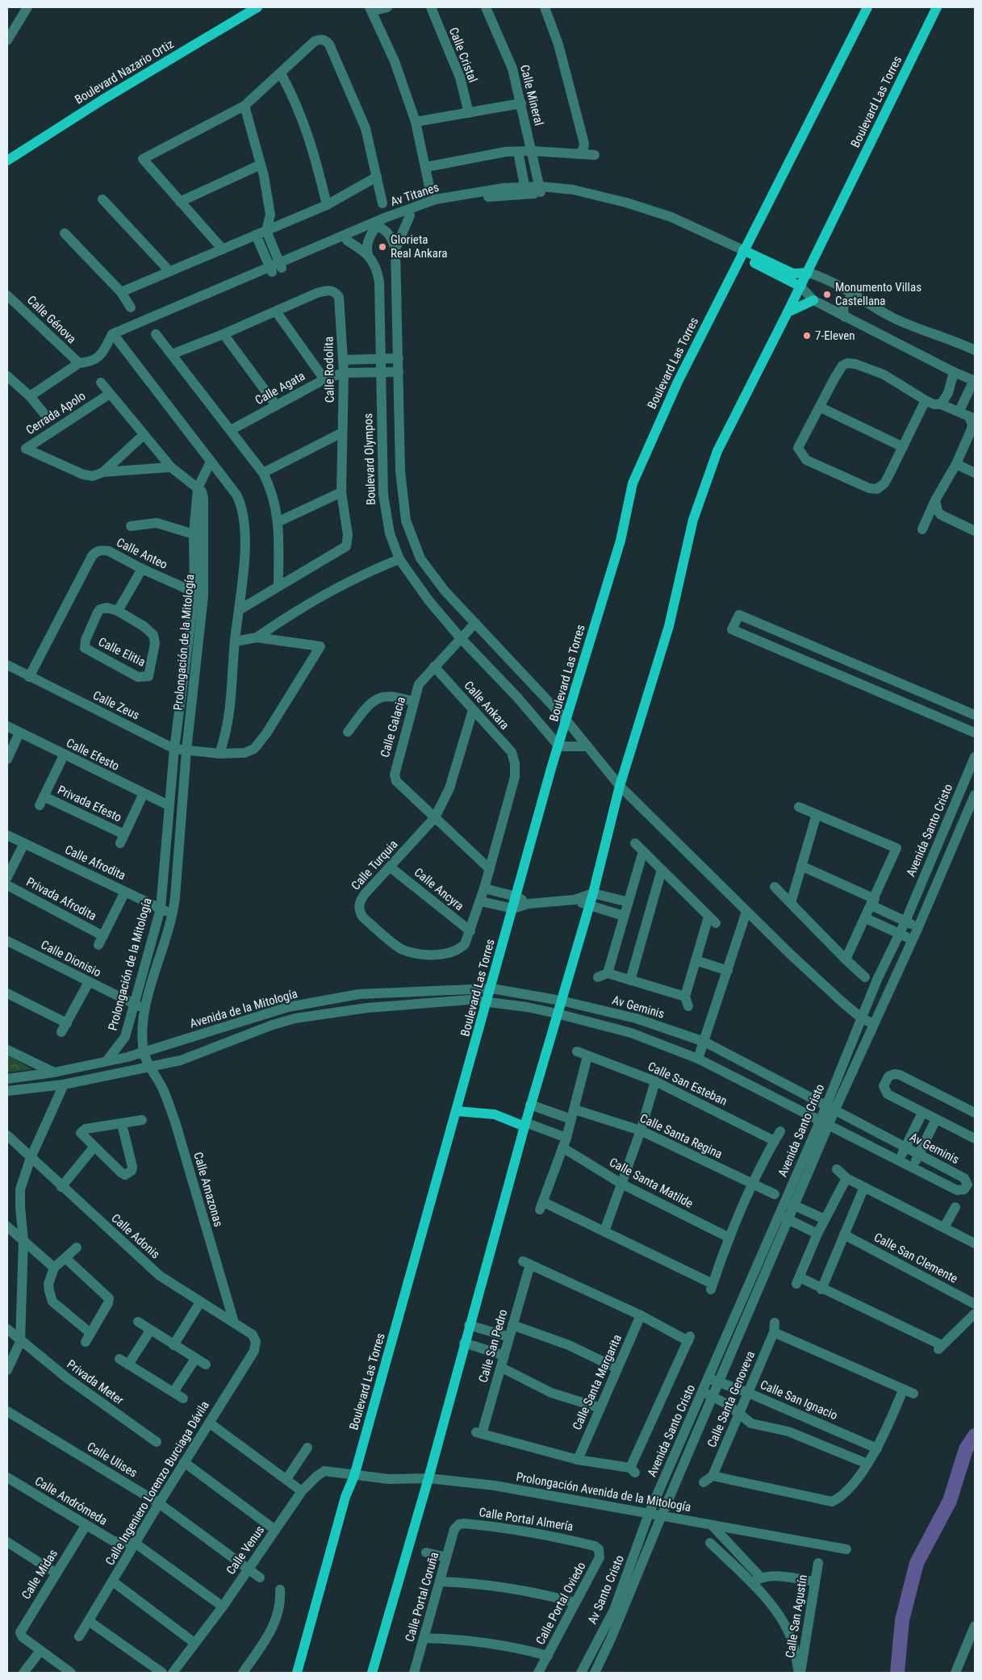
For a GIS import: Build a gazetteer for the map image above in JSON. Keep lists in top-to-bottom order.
{
  "streets": {
    "main road": ["Boulevard Nazario Ortiz", "Boulevard Las Torres"],
    "street": [
      "Calle Cristal",
      "Calle Mineral",
      "Av Titanes",
      "Calle Génova",
      "Calle Rodolita",
      "Calle Agata",
      "Cerrada Apolo",
      "Boulevard Olympos",
      "Calle Anteo",
      "Prolongación de la Mitología",
      "Calle Elitia",
      "Calle Zeus",
      "Calle Ankara",
      "Calle Galacia",
      "Calle Efesto",
      "Privada Efesto",
      "Avenida Santo Cristo",
      "Calle Afrodita",
      "Calle Turquia",
      "Calle Ancyra",
      "Privada Afrodita",
      "Calle Dionisio",
      "Av Geminis",
      "Avenida de la Mitología",
      "Calle San Esteban",
      "Calle Santa Regina",
      "Calle Santa Matilde",
      "Calle Amazonas",
      "Calle Adonis",
      "Calle San Clemente",
      "Calle San Pedro",
      "Privada Meter",
      "Calle Santa Margarita",
      "Calle Santa Genoveva",
      "Calle San Ignacio",
      "Calle Ulises",
      "Calle Ingeniero Lorenzo Burciaga Dávila",
      "Prolongación Avenida de la Mitología",
      "Calle Andrómeda",
      "Calle Portal Almería",
      "Calle Venus",
      "Calle Midas",
      "Av Santo Cristo",
      "Calle Portal Coruña",
      "Calle Portal Oviedo",
      "Calle San Agustín"
    ]
  },
  "crossings": [
    ["Calle Mineral", "Av Titanes"],
    ["Boulevard Las Torres", "Av Titanes"],
    ["Boulevard Las Torres", "Boulevard Olympos"],
    ["Boulevard Las Torres", "Av Geminis"],
    ["Boulevard Las Torres", "Avenida de la Mitología"],
    ["Boulevard Las Torres", "Calle Santa Regina"],
    ["Boulevard Las Torres", "Calle Santa Matilde"],
    ["Boulevard Las Torres", "Prolongación Avenida de la Mitología"],
    ["Boulevard Las Torres", "Calle Venus"],
    ["Av Titanes", "Boulevard Olympos"],
    ["Calle Rodolita", "Calle Agata"],
    ["Calle Agata", "Boulevard Olympos"],
    ["Boulevard Olympos", "Calle Galacia"],
    ["Calle Anteo", "Prolongación de la Mitología"],
    ["Calle Anteo", "Calle Zeus"],
    ["Prolongación de la Mitología", "Calle Zeus"],
    ["Prolongación de la Mitología", "Calle Efesto"],
    ["Prolongación de la Mitología", "Calle Afrodita"],
    ["Prolongación de la Mitología", "Calle Dionisio"],
    ["Prolongación de la Mitología", "Avenida de la Mitología"],
    ["Prolongación de la Mitología", "Calle Amazonas"],
    ["Calle Ankara", "Calle Galacia"],
    ["Calle Ankara", "Calle Turquia"],
    ["Calle Galacia", "Calle Turquia"],
    ["Calle Efesto", "Privada Efesto"],
    ["Avenida Santo Cristo", "Av Geminis"],
    ["Avenida Santo Cristo", "Calle San Ignacio"],
    ["Avenida Santo Cristo", "Prolongación Avenida de la Mitología"],
    ["Avenida Santo Cristo", "Av Santo Cristo"],
    ["Calle Afrodita", "Privada Afrodita"],
    ["Calle Turquia", "Calle Ancyra"],
    ["Av Geminis", "Avenida de la Mitología"],
    ["Avenida de la Mitología", "Calle Amazonas"],
    ["Calle Amazonas", "Calle Adonis"],
    ["Calle Adonis", "Calle Ingeniero Lorenzo Burciaga Dávila"],
    ["Calle San Pedro", "Calle Santa Margarita"],
    ["Calle Santa Genoveva", "Calle San Ignacio"],
    ["Calle Ulises", "Calle Ingeniero Lorenzo Burciaga Dávila"],
    ["Calle Ulises", "Calle Venus"],
    ["Calle Ingeniero Lorenzo Burciaga Dávila", "Calle Andrómeda"],
    ["Prolongación Avenida de la Mitología", "Calle Venus"],
    ["Prolongación Avenida de la Mitología", "Av Santo Cristo"],
    ["Calle Andrómeda", "Calle Midas"],
    ["Calle Portal Almería", "Calle Portal Coruña"],
    ["Calle Portal Almería", "Calle Portal Oviedo"]
  ],
  "places": ["Glorieta Real Ankara", "Monumento Villas Castellana", "7-Eleven"]
}
